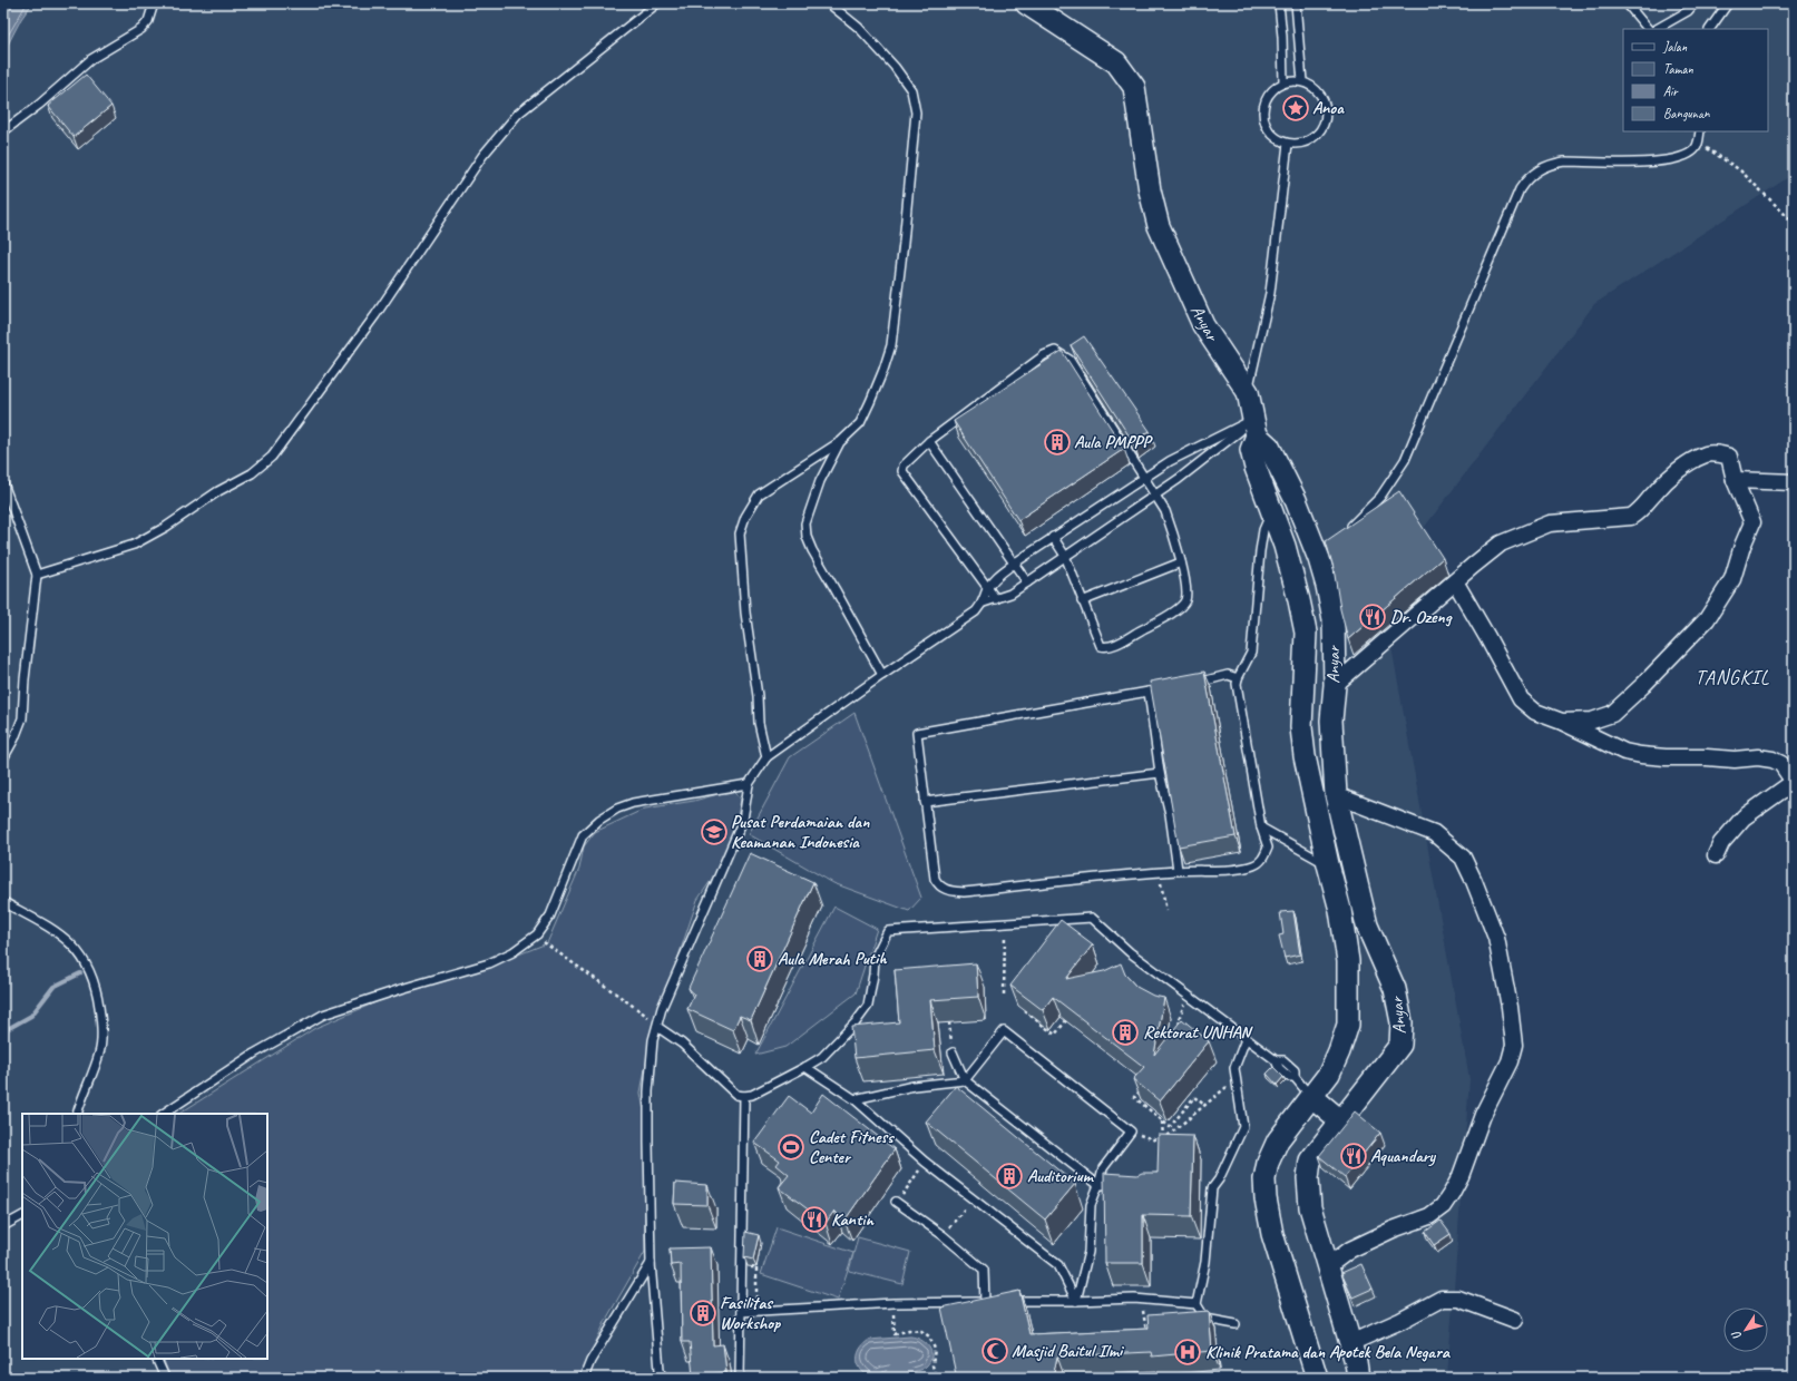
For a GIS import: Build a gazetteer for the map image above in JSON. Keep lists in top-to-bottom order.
{
  "streets": {
    "street": ["Anyar"]
  },
  "districts": ["TANGKIL"],
  "places": {
    "place": ["Anoa"],
    "building": [
      "Aula PMPPP",
      "Aula Merah Putih",
      "Rektorat UNHAN",
      "Auditorium",
      "Fasilitas Workshop"
    ],
    "restaurant": ["Dr. Ozeng", "Aquandary", "Kantin"],
    "school or university": ["Pusat Perdamaian dan Keamanan Indonesia"],
    "sports": ["Cadet Fitness Center"],
    "mosque": ["Masjid Baitul Ilmi"],
    "hospital": ["Klinik Pratama dan Apotek Bela Negara"]
  },
  "legend": [
    "Jalan",
    "Taman",
    "Air",
    "Bangunan"
  ],
  "north": "bottom left"
}
